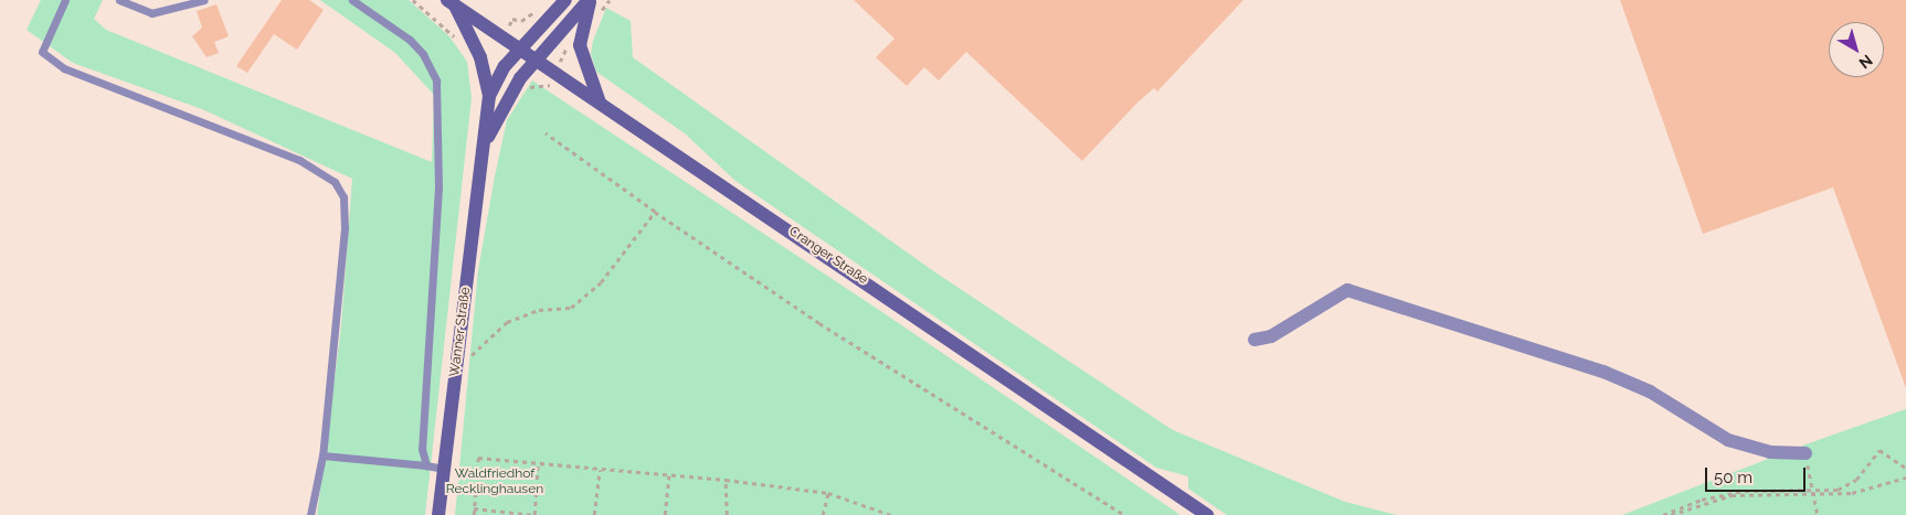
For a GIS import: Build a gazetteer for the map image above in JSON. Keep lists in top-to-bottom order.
{
  "streets": {
    "main road": ["Cranger Straße", "Wanner Straße"]
  },
  "crossings": [
    ["Cranger Straße", "Wanner Straße"]
  ],
  "parks": ["Waldfriedhof Recklinghausen"],
  "scale_bar": "50 m",
  "north": "bottom right"
}
